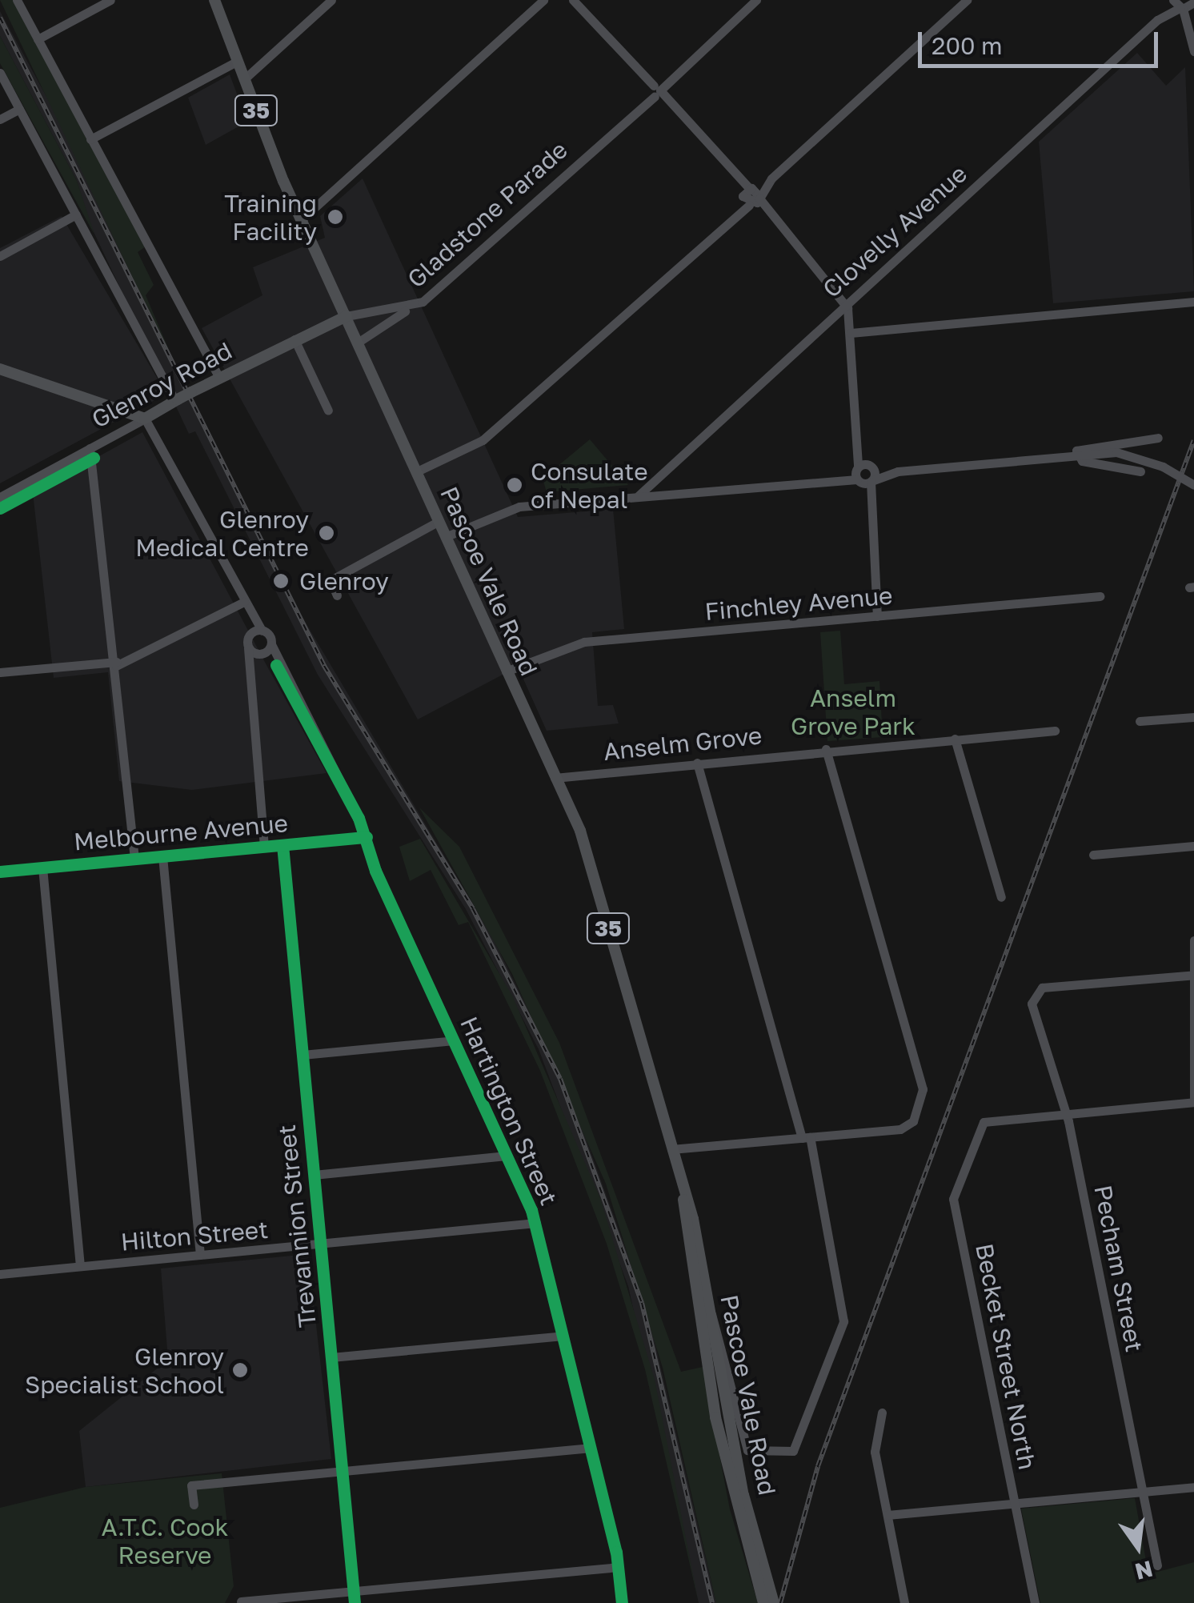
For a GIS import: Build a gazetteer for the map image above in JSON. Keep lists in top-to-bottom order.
{
  "streets": {
    "main road": ["35", "Glenroy Road", "Pascoe Vale Road"],
    "street": [
      "Gladstone Parade",
      "Clovelly Avenue",
      "Finchley Avenue",
      "Anselm Grove",
      "Melbourne Avenue",
      "Hartington Street",
      "Trevannion Street",
      "Hilton Street",
      "Pecham Street",
      "Becket Street North"
    ]
  },
  "crossings": [
    ["Gladstone Parade", "Glenroy Road"],
    ["Gladstone Parade", "Pascoe Vale Road"],
    ["Glenroy Road", "Pascoe Vale Road"],
    ["Pascoe Vale Road", "Finchley Avenue"],
    ["Pascoe Vale Road", "Anselm Grove"],
    ["Melbourne Avenue", "Hartington Street"],
    ["Melbourne Avenue", "Trevannion Street"],
    ["Hartington Street", "Hilton Street"],
    ["Trevannion Street", "Hilton Street"],
    ["Pecham Street", "Becket Street North"]
  ],
  "parks": ["Anselm Grove Park", "A.T.C. Cook Reserve"],
  "places": [
    "Training Facility",
    "Consulate of Nepal",
    "Glenroy Medical Centre",
    "Glenroy",
    "Glenroy Specialist School"
  ],
  "scale_bar": "200 m",
  "north": "bottom"
}
